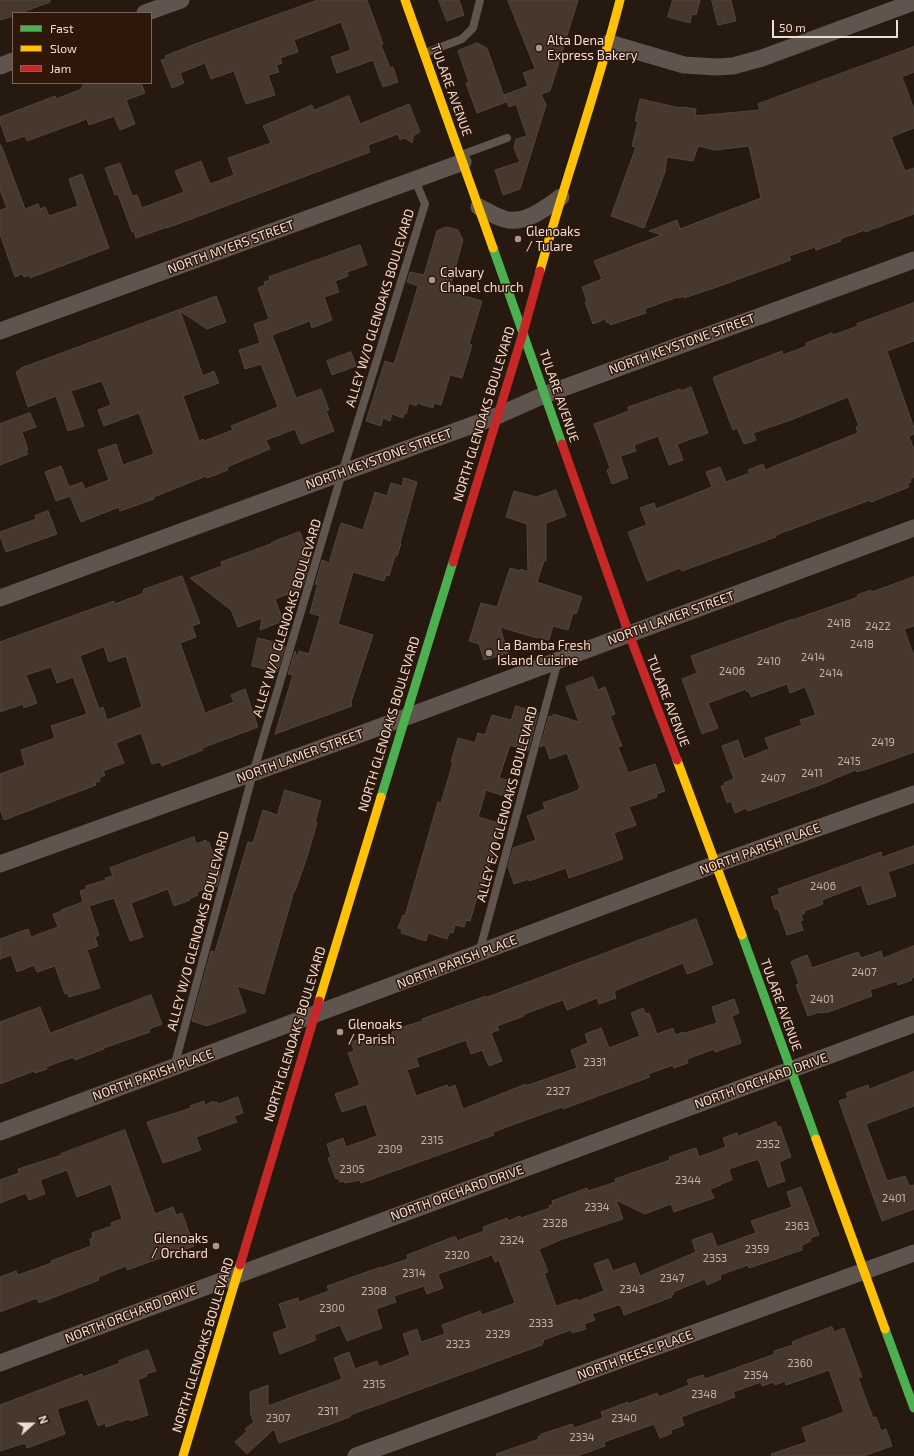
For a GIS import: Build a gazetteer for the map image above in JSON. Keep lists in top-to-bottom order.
{
  "streets": {
    "main road": ["TULARE AVENUE", "NORTH GLENOAKS BOULEVARD"],
    "street": [
      "NORTH MYERS STREET",
      "NORTH KEYSTONE STREET",
      "NORTH LAMER STREET",
      "NORTH PARISH PLACE",
      "NORTH ORCHARD DRIVE",
      "NORTH REESE PLACE"
    ],
    "lane": ["ALLEY W/O GLENOAKS BOULEVARD", "ALLEY E/O GLENOAKS BOULEVARD"]
  },
  "crossings": [
    ["TULARE AVENUE", "NORTH MYERS STREET"],
    ["TULARE AVENUE", "NORTH KEYSTONE STREET"],
    ["TULARE AVENUE", "NORTH GLENOAKS BOULEVARD"],
    ["TULARE AVENUE", "NORTH LAMER STREET"],
    ["TULARE AVENUE", "NORTH PARISH PLACE"],
    ["TULARE AVENUE", "NORTH ORCHARD DRIVE"],
    ["TULARE AVENUE", "NORTH REESE PLACE"],
    ["NORTH MYERS STREET", "ALLEY W/O GLENOAKS BOULEVARD"],
    ["ALLEY W/O GLENOAKS BOULEVARD", "NORTH KEYSTONE STREET"],
    ["ALLEY W/O GLENOAKS BOULEVARD", "NORTH LAMER STREET"],
    ["ALLEY W/O GLENOAKS BOULEVARD", "NORTH PARISH PLACE"],
    ["NORTH KEYSTONE STREET", "NORTH GLENOAKS BOULEVARD"],
    ["NORTH GLENOAKS BOULEVARD", "NORTH LAMER STREET"],
    ["NORTH GLENOAKS BOULEVARD", "NORTH PARISH PLACE"],
    ["NORTH GLENOAKS BOULEVARD", "NORTH ORCHARD DRIVE"],
    ["NORTH LAMER STREET", "ALLEY E/O GLENOAKS BOULEVARD"],
    ["ALLEY E/O GLENOAKS BOULEVARD", "NORTH PARISH PLACE"]
  ],
  "places": [
    "Alta Dena Express Bakery",
    "Glenoaks / Tulare",
    "Calvary Chapel church",
    "La Bamba Fresh Island Cuisine",
    "Glenoaks / Parish",
    "Glenoaks / Orchard"
  ],
  "house_numbers": [
    "2418",
    "2422",
    "2418",
    "2414",
    "2410",
    "2406",
    "2414",
    "2419",
    "2415",
    "2411",
    "2407",
    "2406",
    "2407",
    "2401",
    "2331",
    "2327",
    "2315",
    "2352",
    "2309",
    "2305",
    "2344",
    "2401",
    "2334",
    "2328",
    "2363",
    "2324",
    "2359",
    "2320",
    "2353",
    "2314",
    "2347",
    "2343",
    "2308",
    "2300",
    "2333",
    "2329",
    "2323",
    "2360",
    "2354",
    "2315",
    "2348",
    "2311",
    "2307",
    "2340",
    "2334"
  ],
  "legend": ["Fast", "Slow", "Jam"],
  "scale_bar": "50 m",
  "north": "right"
}
